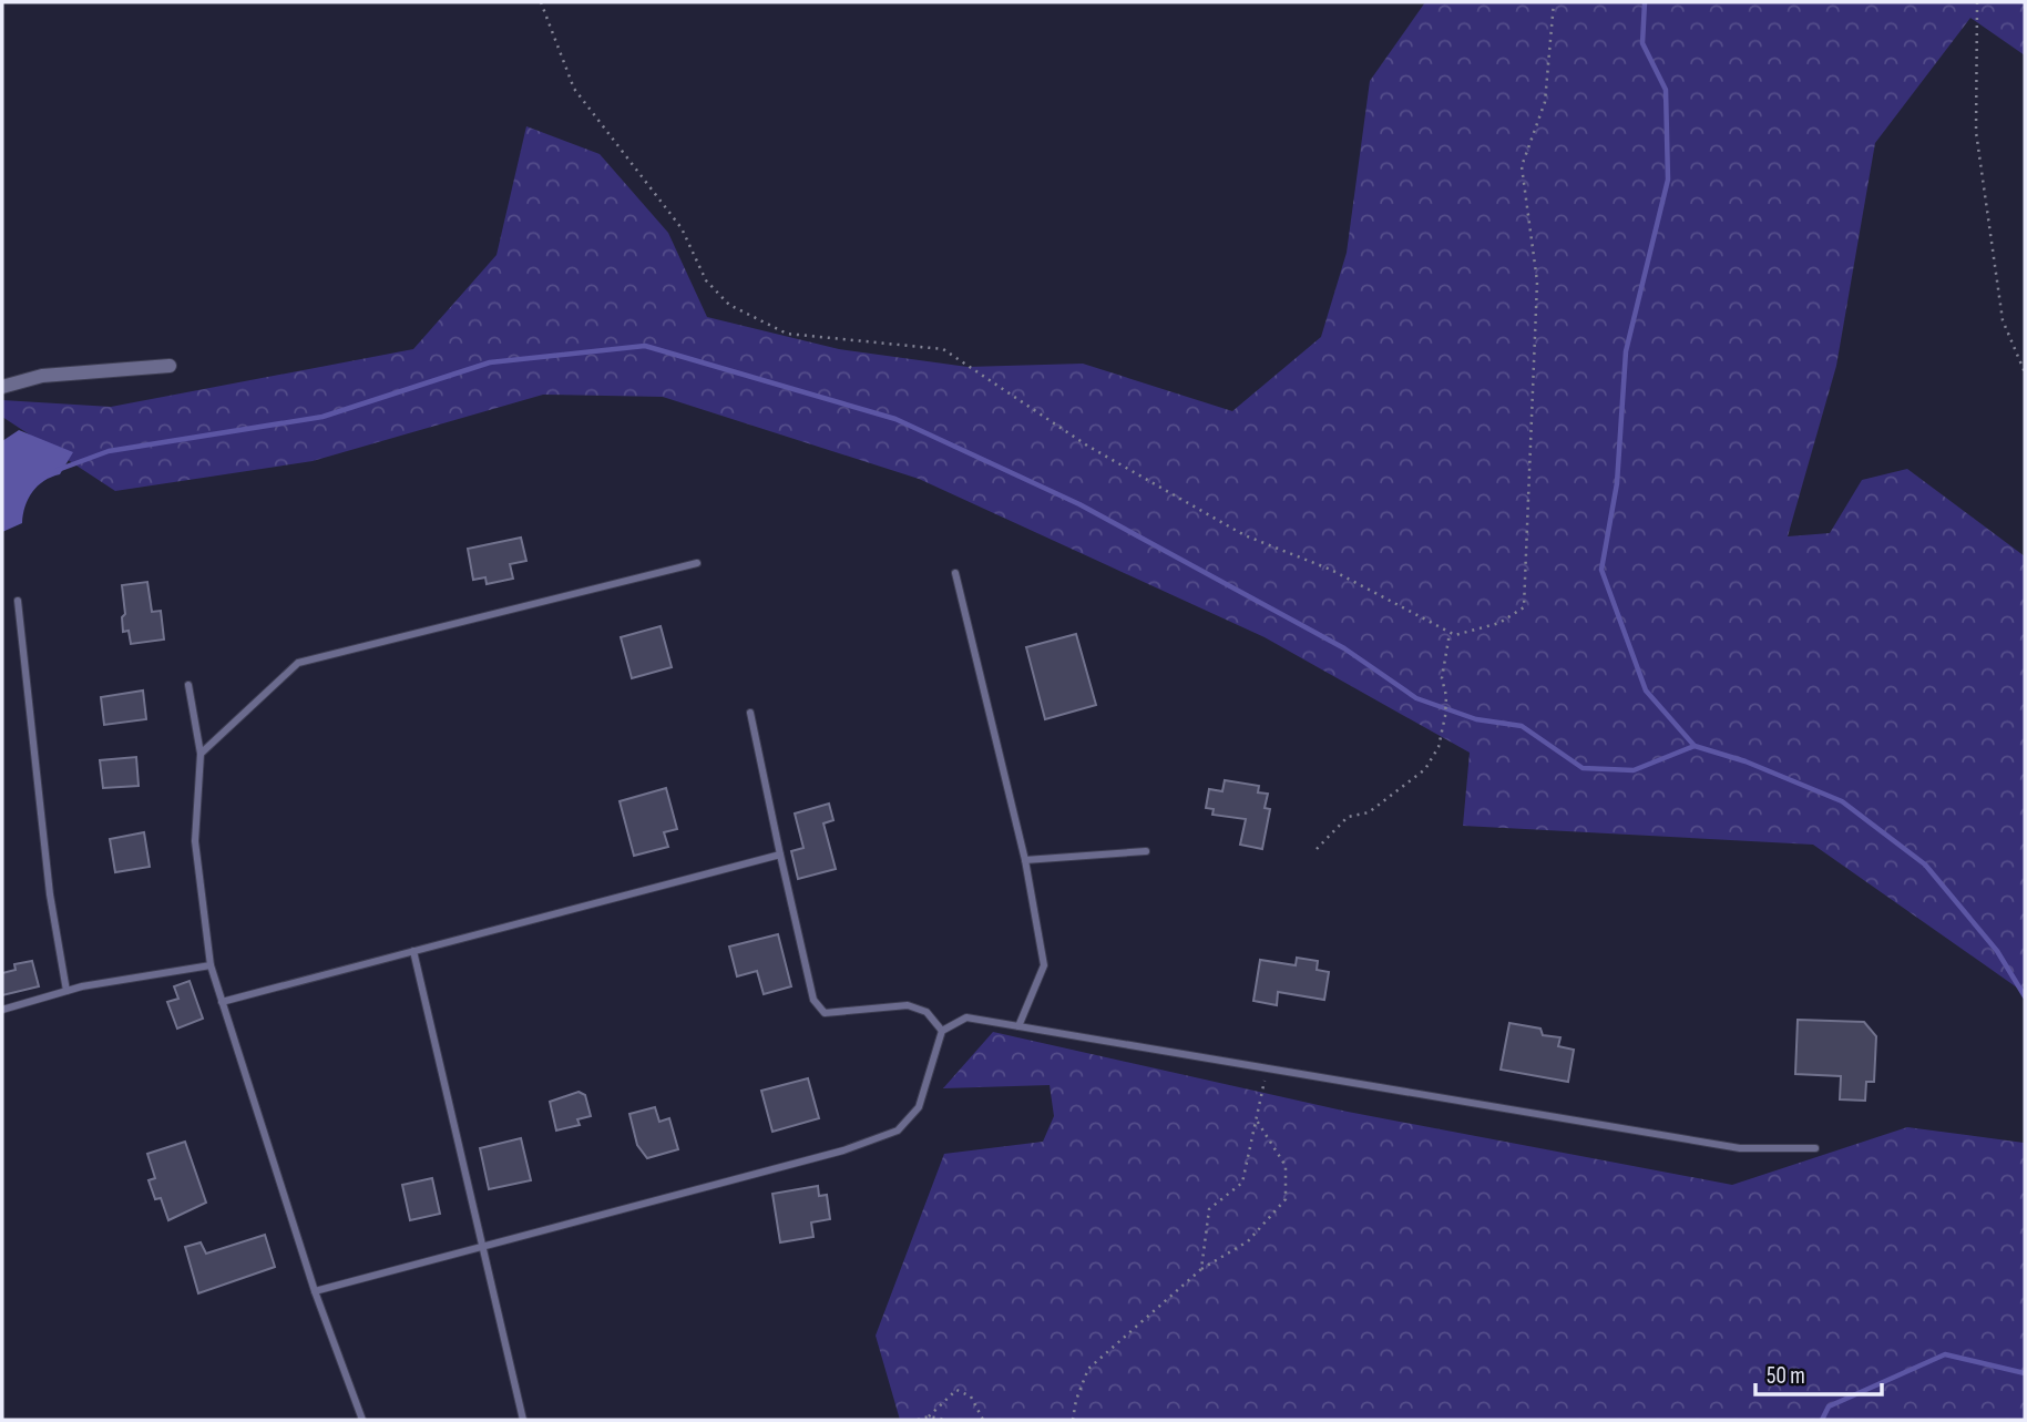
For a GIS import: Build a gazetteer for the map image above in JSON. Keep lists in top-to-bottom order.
{
  "scale_bar": "50 m"
}
